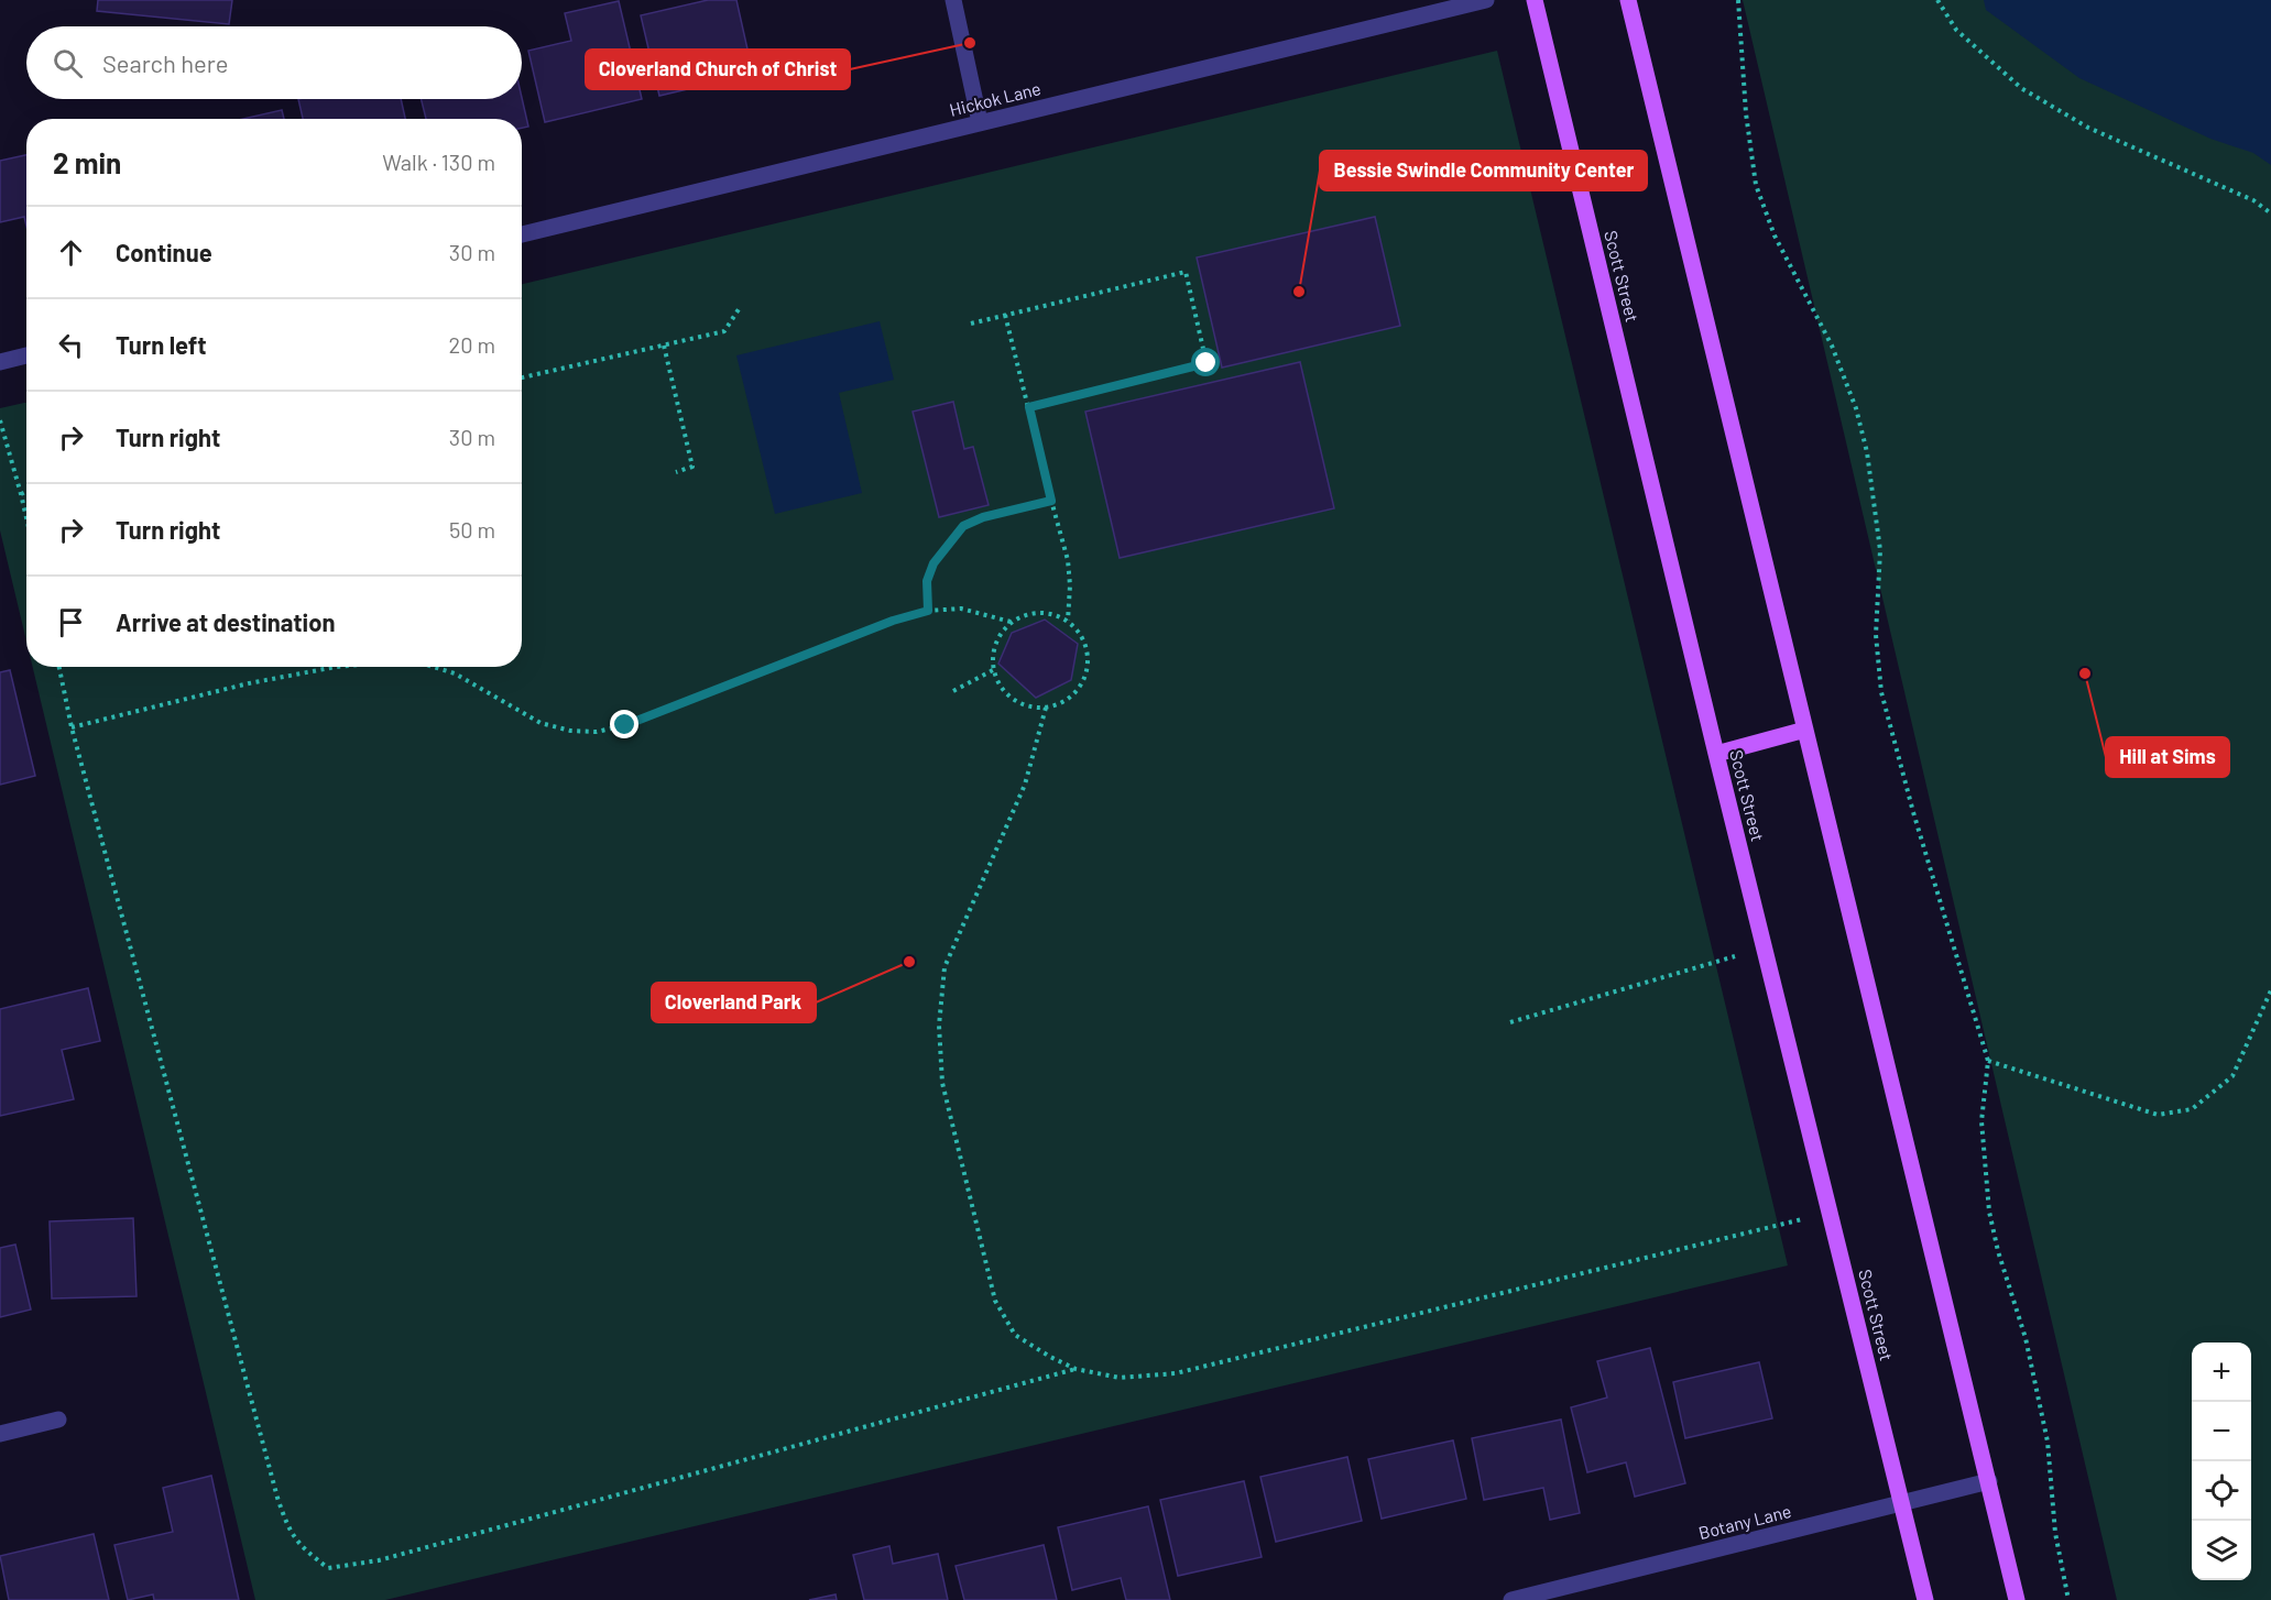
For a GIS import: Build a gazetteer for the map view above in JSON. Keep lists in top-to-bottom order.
{
  "streets": {
    "main road": ["Scott Street"],
    "street": ["Hickok Lane", "Botany Lane"]
  },
  "crossings": [
    ["Scott Street", "Botany Lane"]
  ],
  "places": [
    "Cloverland Church of Christ",
    "Bessie Swindle Community Center",
    "Hill at Sims",
    "Cloverland Park"
  ],
  "page": {
    "search": "Search here",
    "heading": ["2 min", "Walk · 130 m"],
    "list": [
      ["Continue", "30 m"],
      ["Turn left", "20 m"],
      ["Turn right", "30 m"],
      ["Turn right", "50 m"],
      "Arrive at destination"
    ],
    "map_buttons": ["+", "−"]
  }
}
